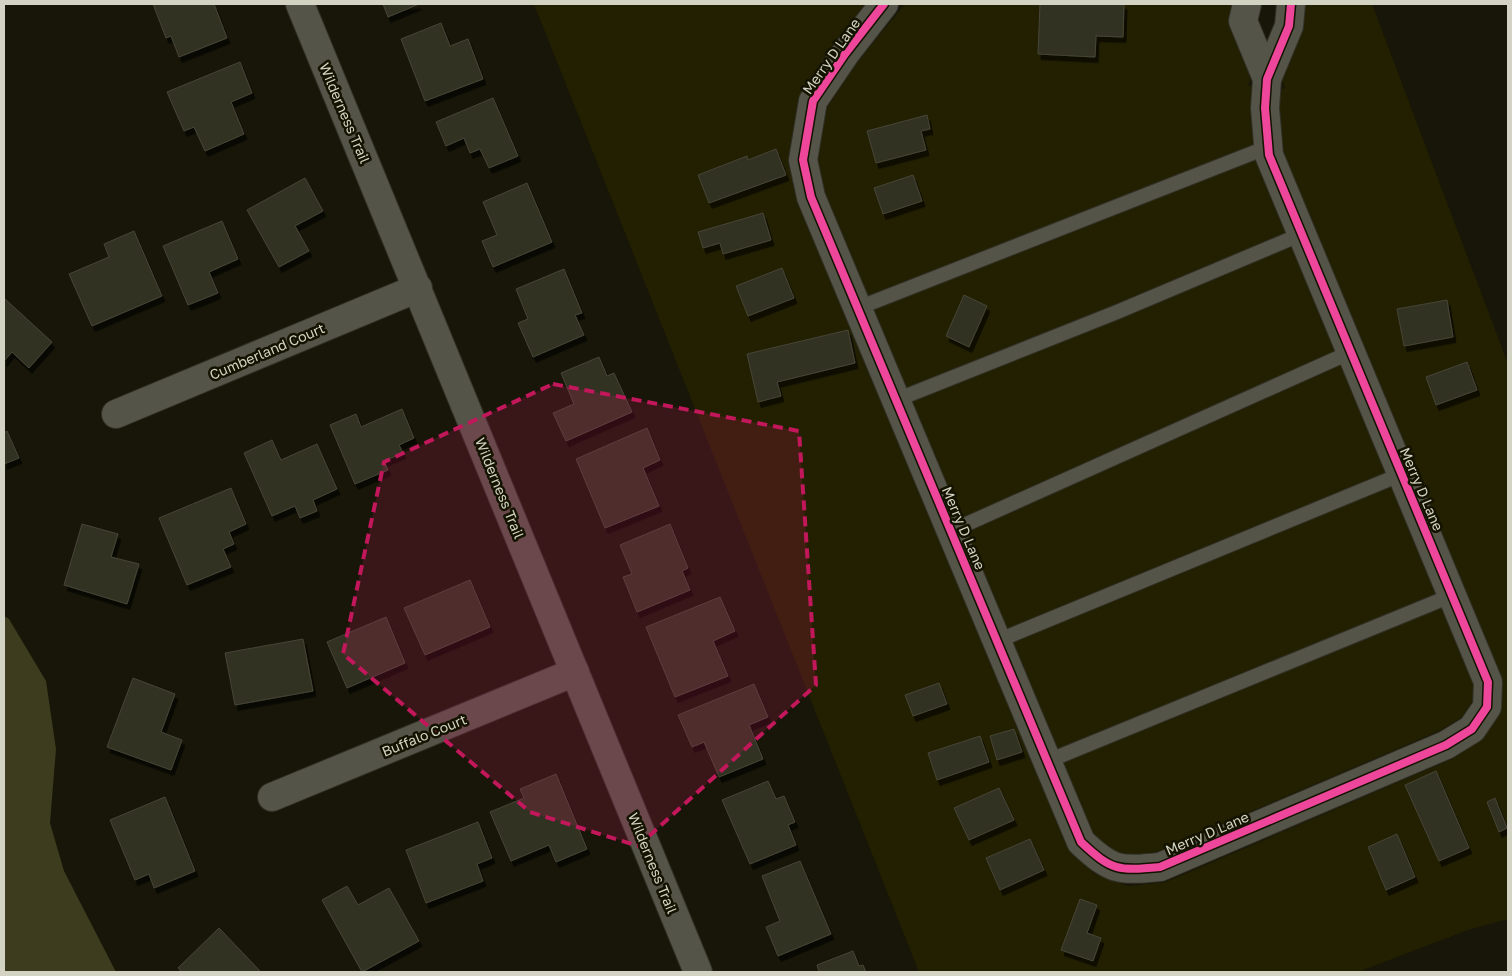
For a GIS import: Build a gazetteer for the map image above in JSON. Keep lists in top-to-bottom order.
{
  "streets": {
    "street": [
      "Merry D Lane",
      "Wilderness Trail",
      "Cumberland Court",
      "Buffalo Court"
    ]
  },
  "crossings": [
    ["Wilderness Trail", "Cumberland Court"],
    ["Wilderness Trail", "Buffalo Court"]
  ]
}
